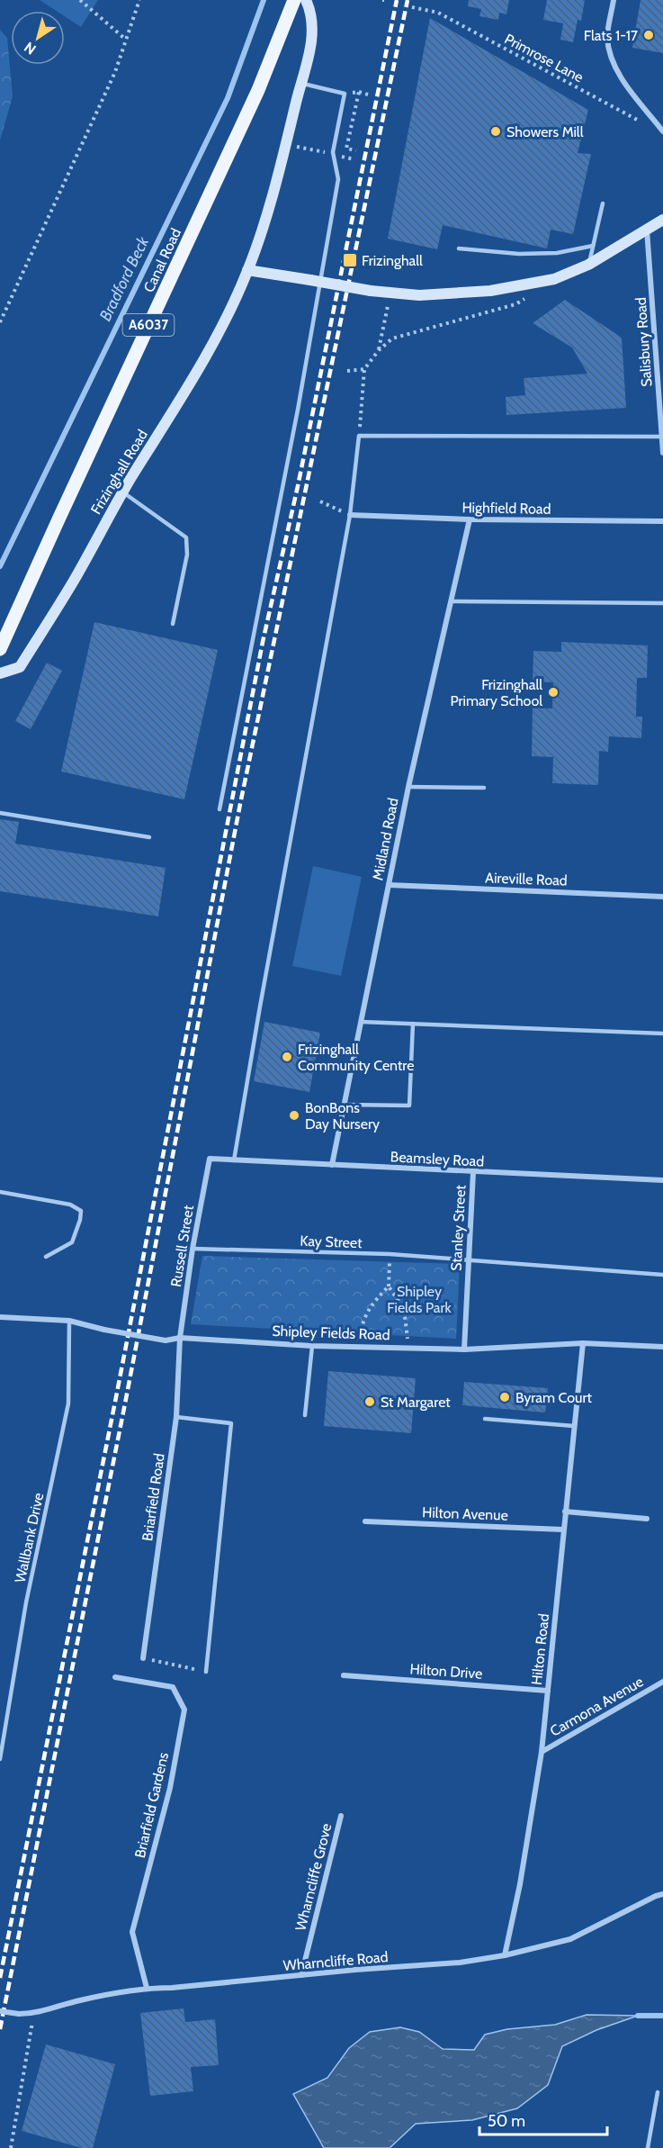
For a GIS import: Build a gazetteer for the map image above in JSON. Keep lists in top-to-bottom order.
{
  "streets": {
    "main road": ["Canal Road", "A6037"],
    "street": [
      "Salisbury Road",
      "Frizinghall Road",
      "Highfield Road",
      "Midland Road",
      "Aireville Road",
      "Beamsley Road",
      "Stanley Street",
      "Russell Street",
      "Shipley Fields Road",
      "Briarfield Road",
      "Hilton Avenue",
      "Hilton Road",
      "Hilton Drive",
      "Carmona Avenue",
      "Briarfield Gardens",
      "Wharncliffe Grove",
      "Wharncliffe Road"
    ],
    "lane": ["Kay Street", "Wallbank Drive"],
    "path": ["Primrose Lane"]
  },
  "crossings": [
    ["Highfield Road", "Midland Road"],
    ["Midland Road", "Aireville Road"],
    ["Midland Road", "Beamsley Road"],
    ["Beamsley Road", "Stanley Street"],
    ["Beamsley Road", "Russell Street"],
    ["Stanley Street", "Kay Street"],
    ["Stanley Street", "Shipley Fields Road"],
    ["Kay Street", "Russell Street"],
    ["Russell Street", "Shipley Fields Road"],
    ["Russell Street", "Briarfield Road"],
    ["Shipley Fields Road", "Briarfield Road"],
    ["Shipley Fields Road", "Wallbank Drive"],
    ["Shipley Fields Road", "Hilton Road"],
    ["Hilton Avenue", "Hilton Road"],
    ["Hilton Road", "Hilton Drive"],
    ["Hilton Road", "Carmona Avenue"],
    ["Hilton Road", "Wharncliffe Road"],
    ["Briarfield Gardens", "Wharncliffe Road"],
    ["Wharncliffe Grove", "Wharncliffe Road"]
  ],
  "water": ["Bradford Beck"],
  "parks": ["Shipley Fields Park"],
  "places": {
    "other": [
      "Flats 1-17",
      "Showers Mill",
      "Frizinghall Primary School",
      "Frizinghall Community Centre",
      "BonBons Day Nursery",
      "Byram Court",
      "St Margaret"
    ],
    "transit": ["Frizinghall"]
  },
  "scale_bar": "50 m",
  "north": "bottom left"
}
